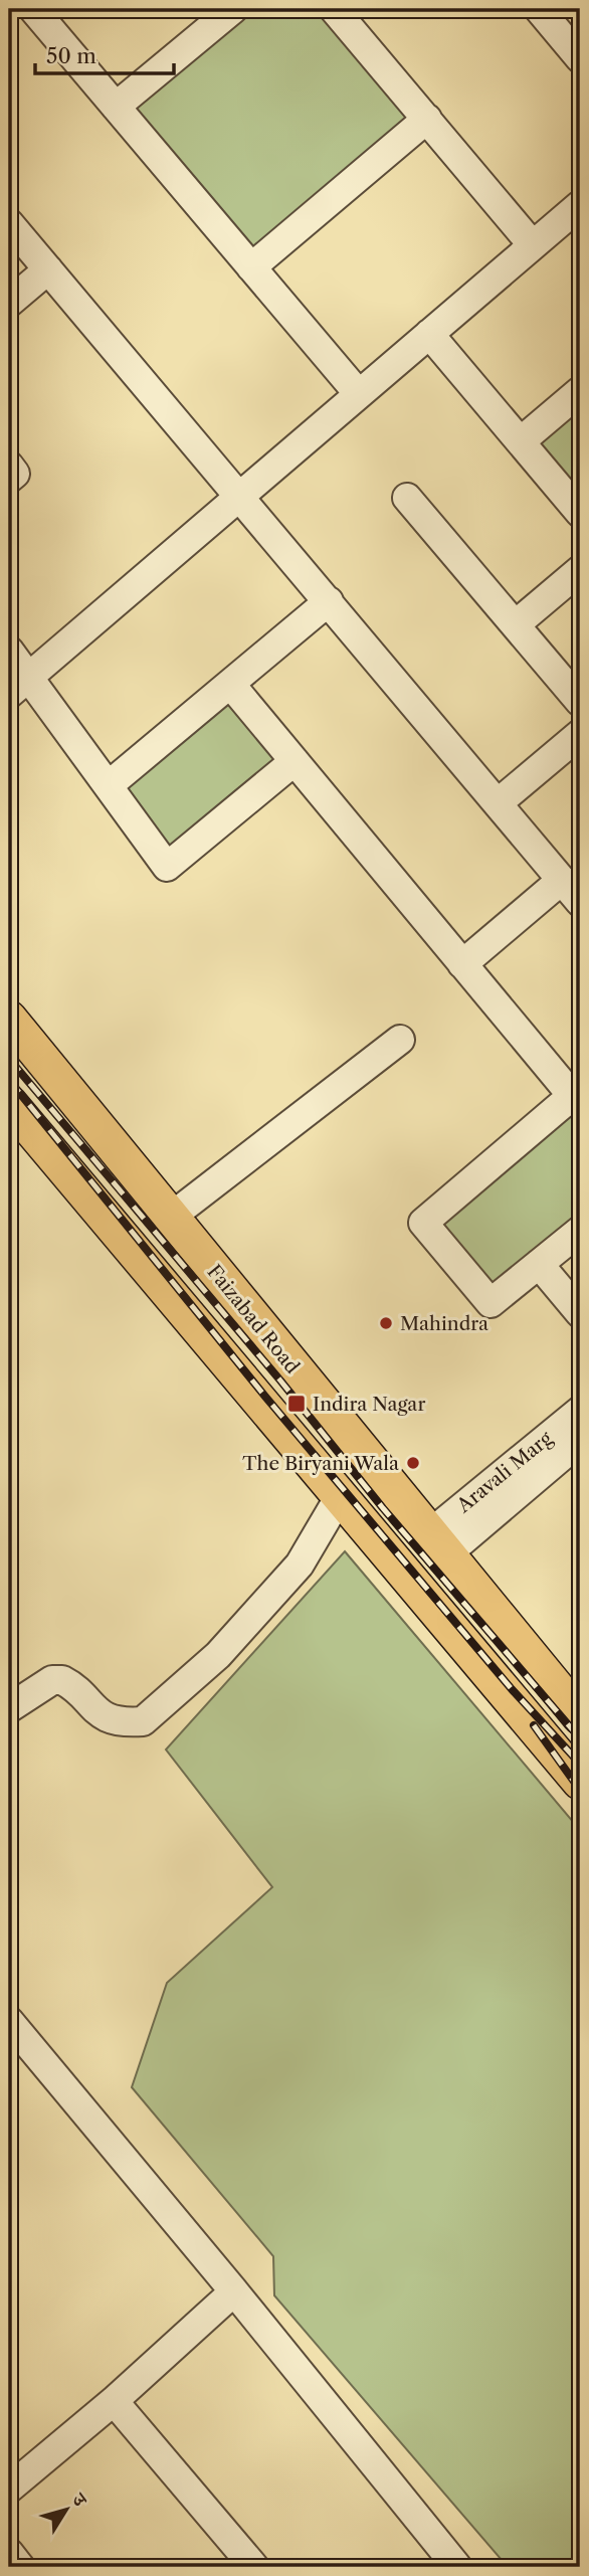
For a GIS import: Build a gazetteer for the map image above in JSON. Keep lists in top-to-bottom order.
{
  "streets": {
    "main road": ["Faizabad Road"],
    "street": ["Aravali Marg"]
  },
  "crossings": [
    ["Faizabad Road", "Aravali Marg"]
  ],
  "places": {
    "other": ["Mahindra", "The Biryani Wala"],
    "transit": ["Indira Nagar"]
  },
  "scale_bar": "50 m",
  "north": "top right"
}
